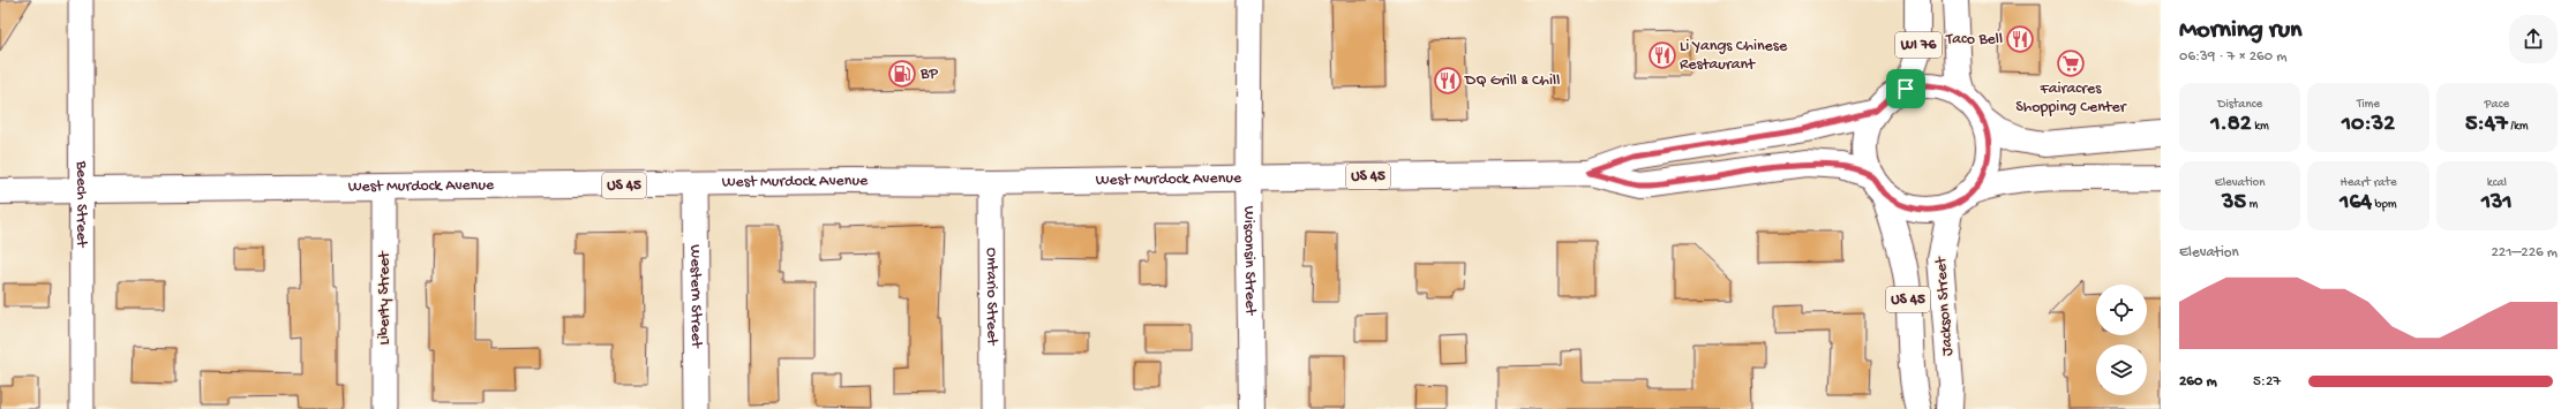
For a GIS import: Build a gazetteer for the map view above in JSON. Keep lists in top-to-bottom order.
{
  "streets": {
    "main road": [
      "WI 76",
      "US 45",
      "West Murdock Avenue",
      "Wisconsin Street",
      "Jackson Street"
    ],
    "street": [
      "Beech Street",
      "Western Street",
      "Ontario Street",
      "Liberty Street"
    ]
  },
  "crossings": [
    ["WI 76", "US 45"],
    ["WI 76", "West Murdock Avenue"],
    ["WI 76", "Jackson Street"],
    ["US 45", "West Murdock Avenue"],
    ["US 45", "Jackson Street"],
    ["West Murdock Avenue", "Beech Street"],
    ["West Murdock Avenue", "Wisconsin Street"],
    ["West Murdock Avenue", "Western Street"],
    ["West Murdock Avenue", "Ontario Street"],
    ["West Murdock Avenue", "Liberty Street"],
    ["West Murdock Avenue", "Jackson Street"]
  ],
  "places": {
    "restaurant": ["Taco Bell", "Li Yangs Chinese Restaurant", "DQ Grill & Chill"],
    "supermarket": ["Fairacres Shopping Center"],
    "fuel station": ["BP"]
  },
  "page": {
    "heading": ["Morning run", "06:39 · 7 × 260 m"],
    "stats": [
      ["Distance", "1.82 km"],
      ["Time", "10:32"],
      ["Pace", "5:47 /km"],
      ["Elevation", "35 m"],
      ["Heart rate", "164 bpm"],
      ["kcal", "131"]
    ],
    "chart": ["Elevation", "221–226 m"],
    "list": [
      {
        "name": "260 m",
        "note": "5:27"
      }
    ]
  }
}
